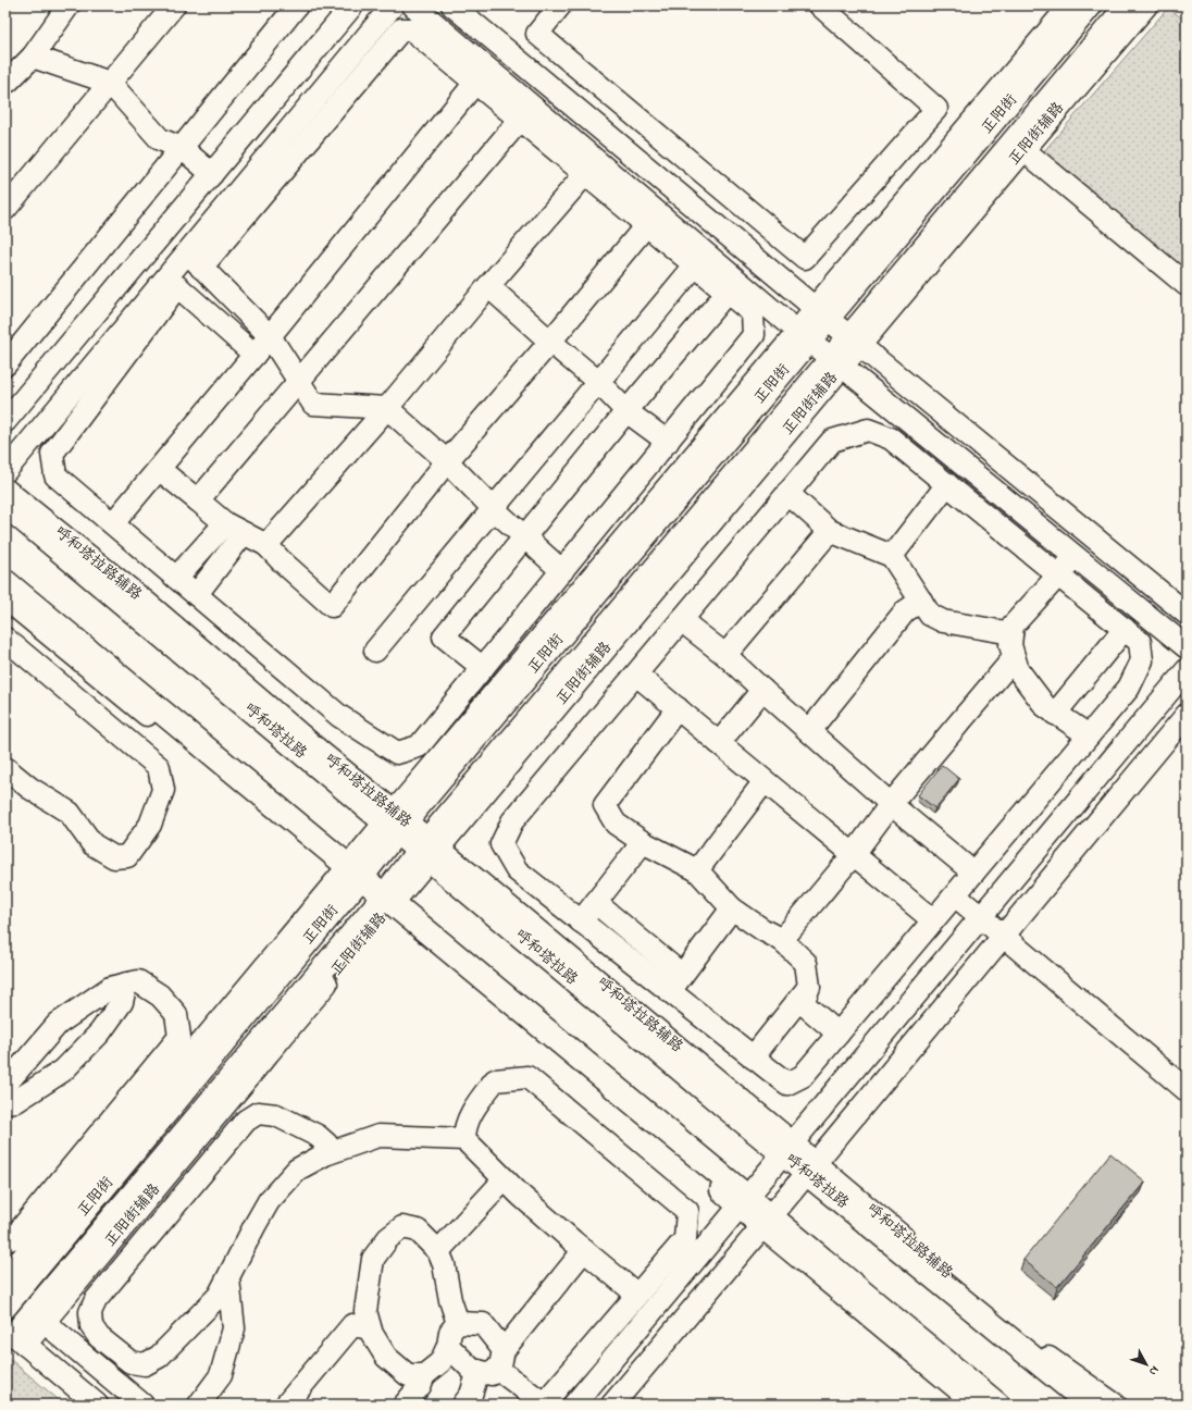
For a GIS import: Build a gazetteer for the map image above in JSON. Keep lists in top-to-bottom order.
{
  "streets": {
    "main road": ["正阳街", "呼和塔拉路"],
    "street": ["正阳街辅路", "呼和塔拉路辅路"]
  },
  "crossings": [
    ["正阳街", "呼和塔拉路辅路"],
    ["正阳街", "呼和塔拉路"],
    ["呼和塔拉路辅路", "呼和塔拉路"]
  ],
  "north": "bottom right"
}
